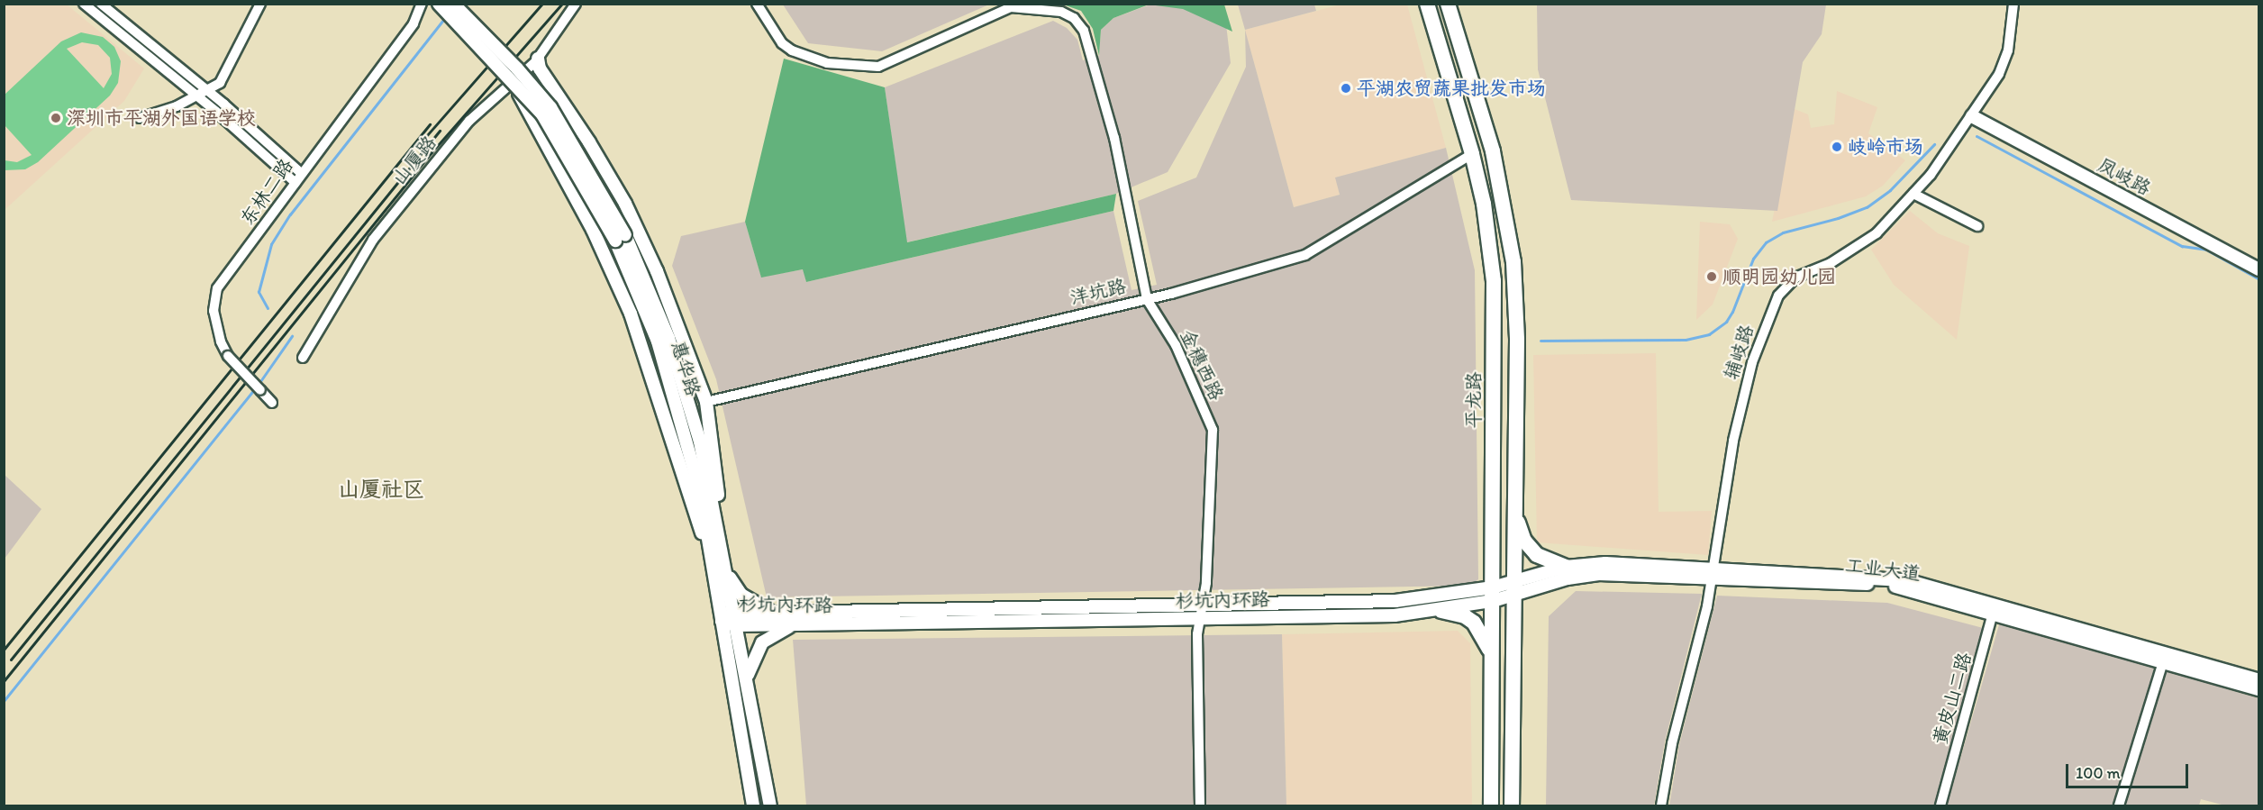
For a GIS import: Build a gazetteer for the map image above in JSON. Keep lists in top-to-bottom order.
{
  "streets": {
    "main road": ["平龙路"],
    "street": [
      "山厦路",
      "凤岐路",
      "东林二路",
      "洋坑路",
      "辅岐路",
      "金穗西路",
      "惠华路",
      "工业大道",
      "杉坑内环路",
      "黄皮山二路"
    ]
  },
  "crossings": [
    ["凤岐路", "辅岐路"],
    ["洋坑路", "金穗西路"],
    ["洋坑路", "平龙路"],
    ["辅岐路", "工业大道"],
    ["金穗西路", "杉坑内环路"],
    ["惠华路", "杉坑内环路"],
    ["平龙路", "工业大道"],
    ["平龙路", "杉坑内环路"],
    ["工业大道", "杉坑内环路"],
    ["工业大道", "黄皮山二路"]
  ],
  "districts": ["山厦社区"],
  "places": [
    "平湖农贸蔬果批发市场",
    "深圳市平湖外国语学校",
    "岐岭市场",
    "顺明园幼儿园"
  ],
  "scale_bar": "100 m"
}
